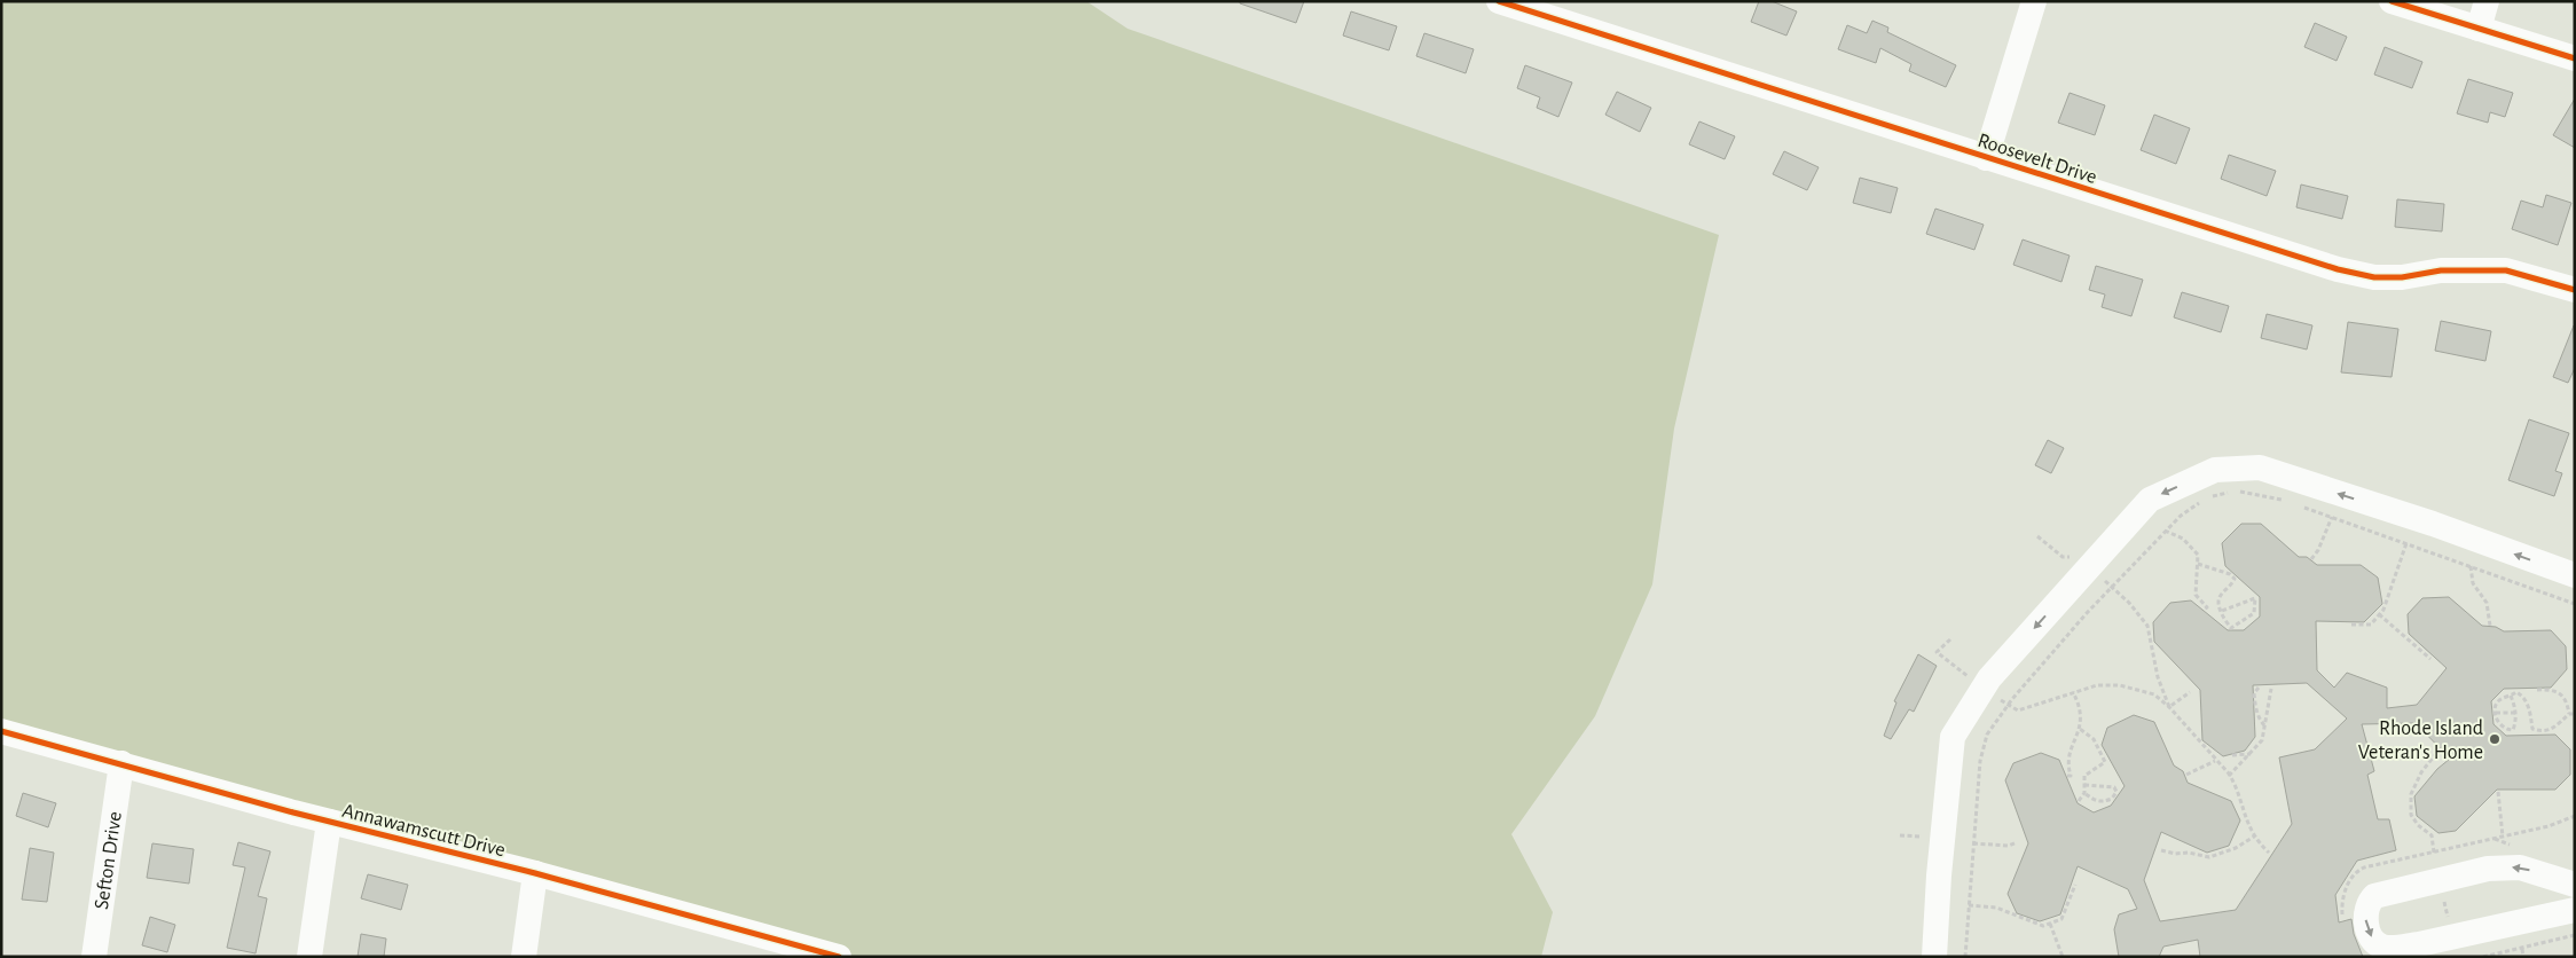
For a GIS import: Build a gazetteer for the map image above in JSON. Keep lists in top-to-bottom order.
{
  "streets": {
    "street": ["Roosevelt Drive", "Annawamscutt Drive", "Sefton Drive"]
  },
  "crossings": [
    ["Annawamscutt Drive", "Sefton Drive"]
  ],
  "places": ["Rhode Island Veteran's Home"]
}
